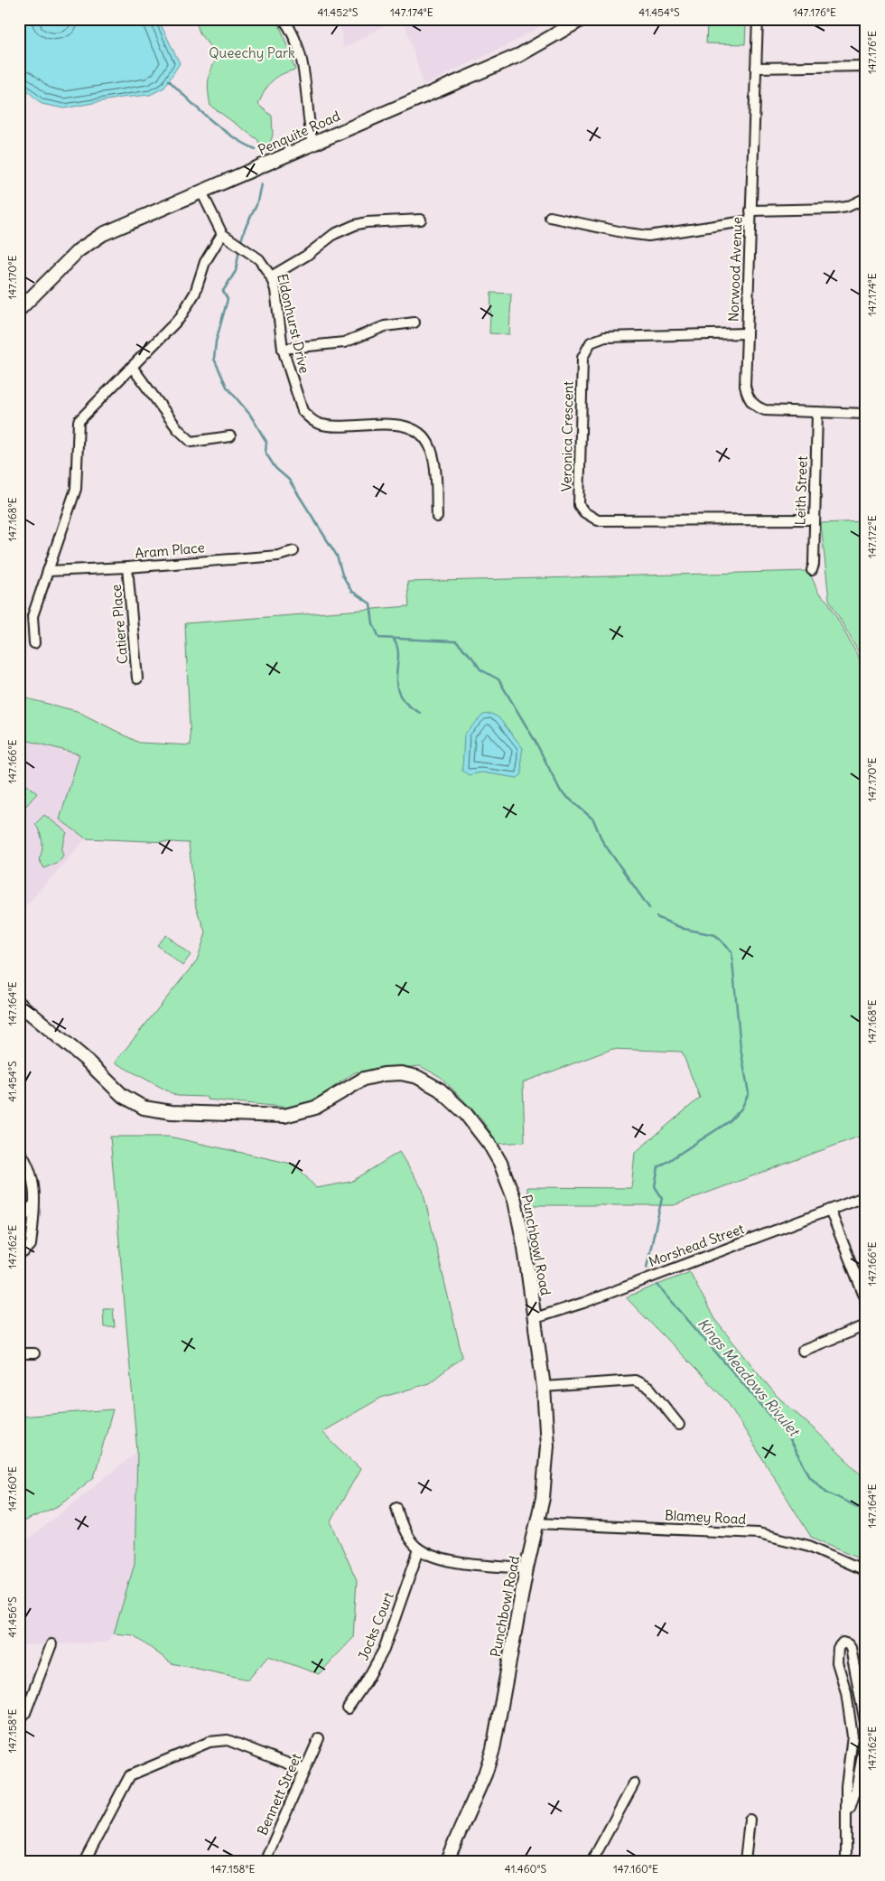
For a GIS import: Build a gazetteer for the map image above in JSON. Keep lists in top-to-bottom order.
{
  "streets": {
    "street": [
      "Penquite Road",
      "Norwood Avenue",
      "Eldonhurst Drive",
      "Veronica Crescent",
      "Leith Street",
      "Aram Place",
      "Catiere Place",
      "Punchbowl Road",
      "Morshead Street",
      "Blamey Road",
      "Jocks Court",
      "Bennett Street"
    ]
  },
  "crossings": [
    ["Penquite Road", "Eldonhurst Drive"],
    ["Norwood Avenue", "Veronica Crescent"],
    ["Norwood Avenue", "Leith Street"],
    ["Veronica Crescent", "Leith Street"],
    ["Aram Place", "Catiere Place"],
    ["Punchbowl Road", "Morshead Street"],
    ["Punchbowl Road", "Blamey Road"]
  ],
  "water": ["Kings Meadows Rivulet"],
  "parks": ["Queechy Park"],
  "coordinates": [
    "41.452°S",
    "147.174°E",
    "41.454°S",
    "147.176°E",
    "147.170°E",
    "147.168°E",
    "147.172°E",
    "147.166°E",
    "147.164°E",
    "147.162°E",
    "147.160°E",
    "41.456°S",
    "147.158°E",
    "41.460°S"
  ]
}
